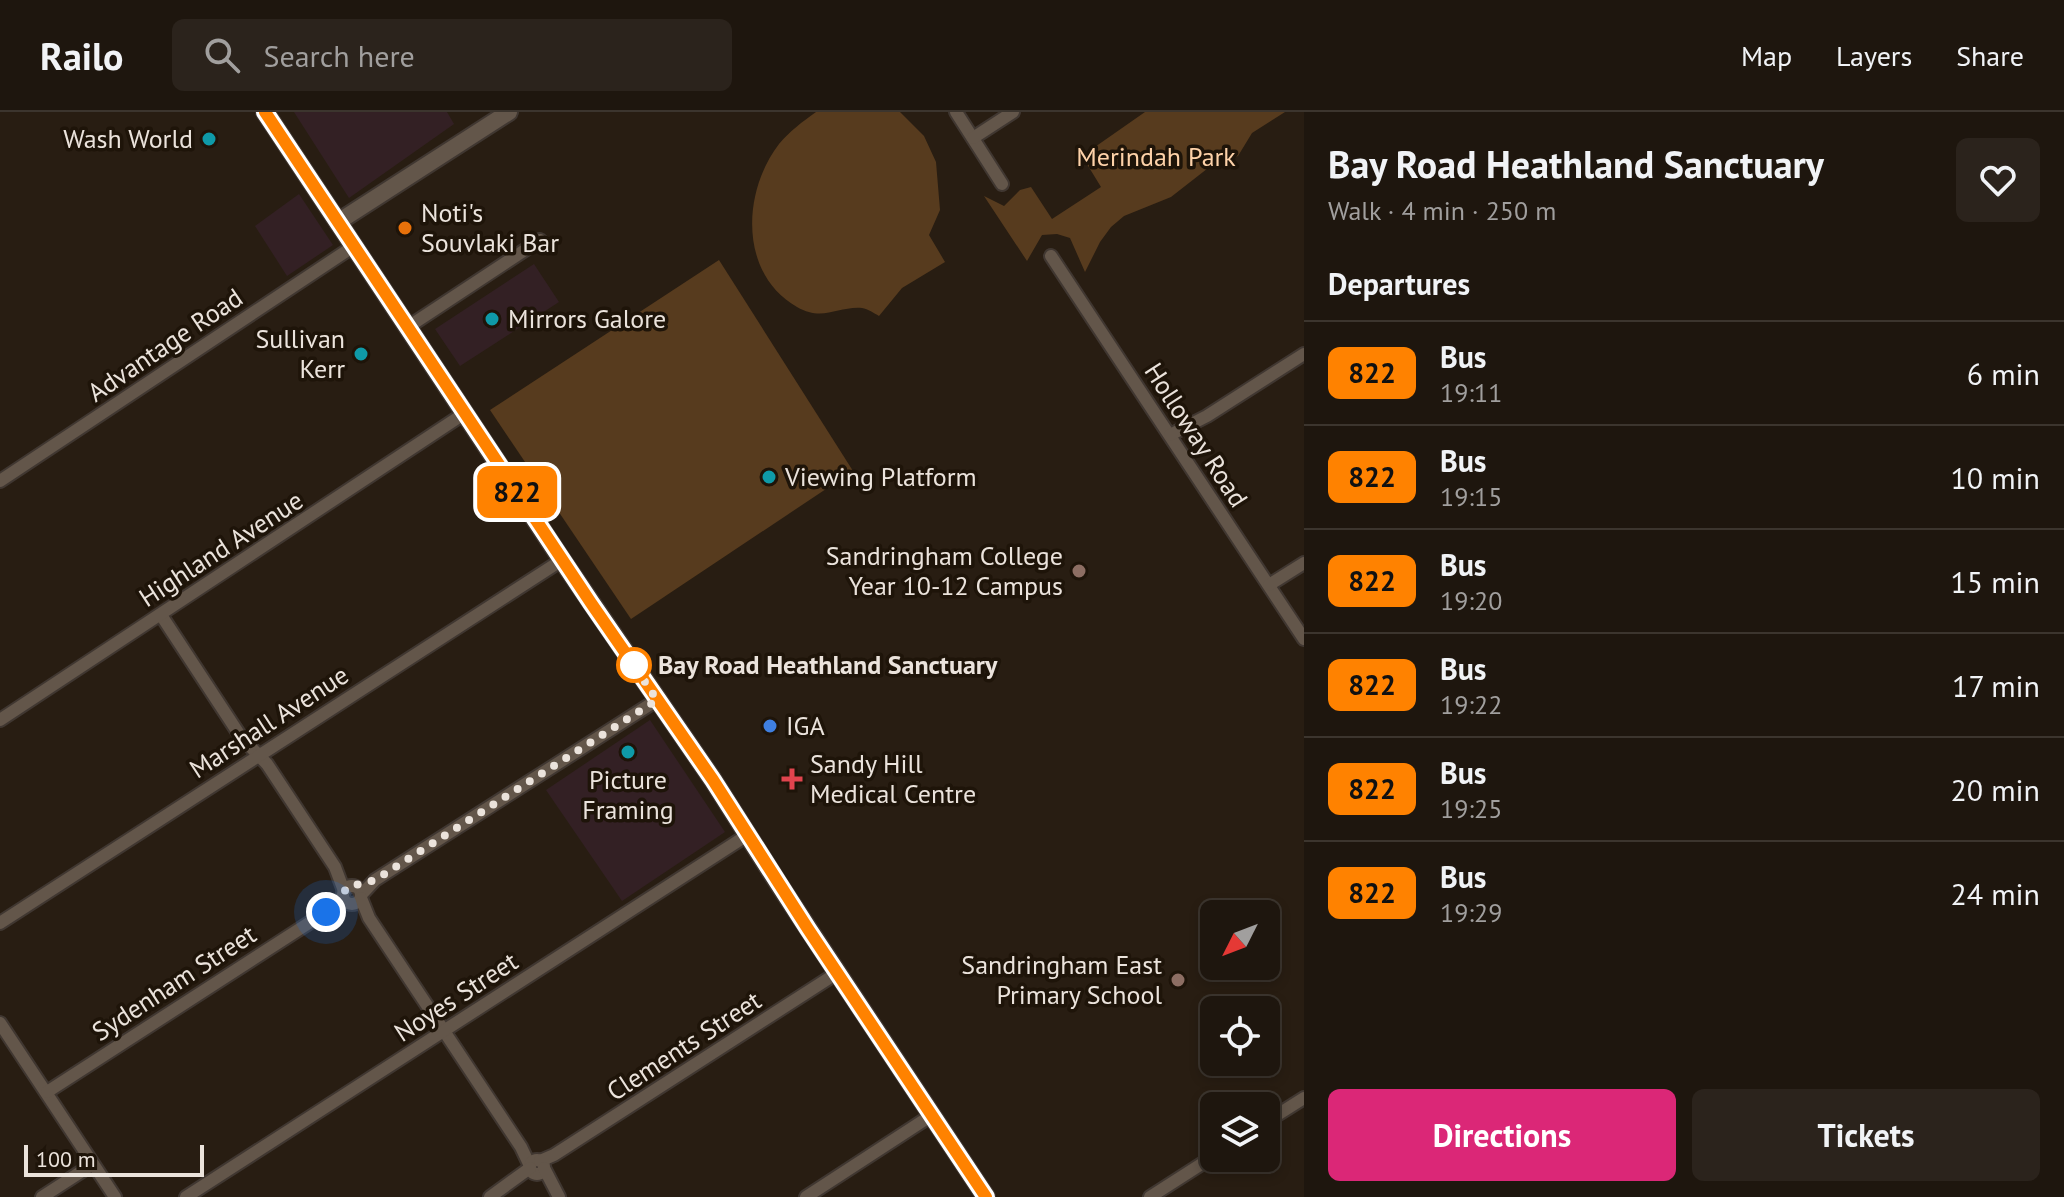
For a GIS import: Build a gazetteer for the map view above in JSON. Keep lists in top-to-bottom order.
{
  "streets": {
    "street": [
      "Advantage Road",
      "Holloway Road",
      "Highland Avenue",
      "Marshall Avenue",
      "Sydenham Street",
      "Noyes Street",
      "Clements Street"
    ]
  },
  "parks": ["Merindah Park"],
  "places": {
    "other": [
      "Wash World",
      "Noti's Souvlaki Bar",
      "Mirrors Galore",
      "Sullivan Kerr",
      "Viewing Platform",
      "Sandringham College Year 10-12 Campus",
      "Bay Road Heathland Sanctuary",
      "IGA",
      "Picture Framing",
      "Sandringham East Primary School"
    ],
    "health": ["Sandy Hill Medical Centre"]
  },
  "lines": ["bus line 822"],
  "scale_bar": "100 m",
  "north": "bottom left",
  "page": {
    "header": "Railo",
    "search": "Search here",
    "nav": ["Map", "Layers", "Share"],
    "on_map": "822",
    "heading": [
      ["Bay Road Heathland Sanctuary", "Walk · 4 min · 250 m"],
      "Departures"
    ],
    "list": [
      {
        "mark": "822",
        "name": "Bus",
        "note": "19:11",
        "value": "6 min"
      },
      {
        "mark": "822",
        "name": "Bus",
        "note": "19:15",
        "value": "10 min"
      },
      {
        "mark": "822",
        "name": "Bus",
        "note": "19:20",
        "value": "15 min"
      },
      {
        "mark": "822",
        "name": "Bus",
        "note": "19:22",
        "value": "17 min"
      },
      {
        "mark": "822",
        "name": "Bus",
        "note": "19:25",
        "value": "20 min"
      },
      {
        "mark": "822",
        "name": "Bus",
        "note": "19:29",
        "value": "24 min"
      }
    ],
    "buttons": ["Directions", "Tickets"],
    "scale": "100 m"
  }
}
